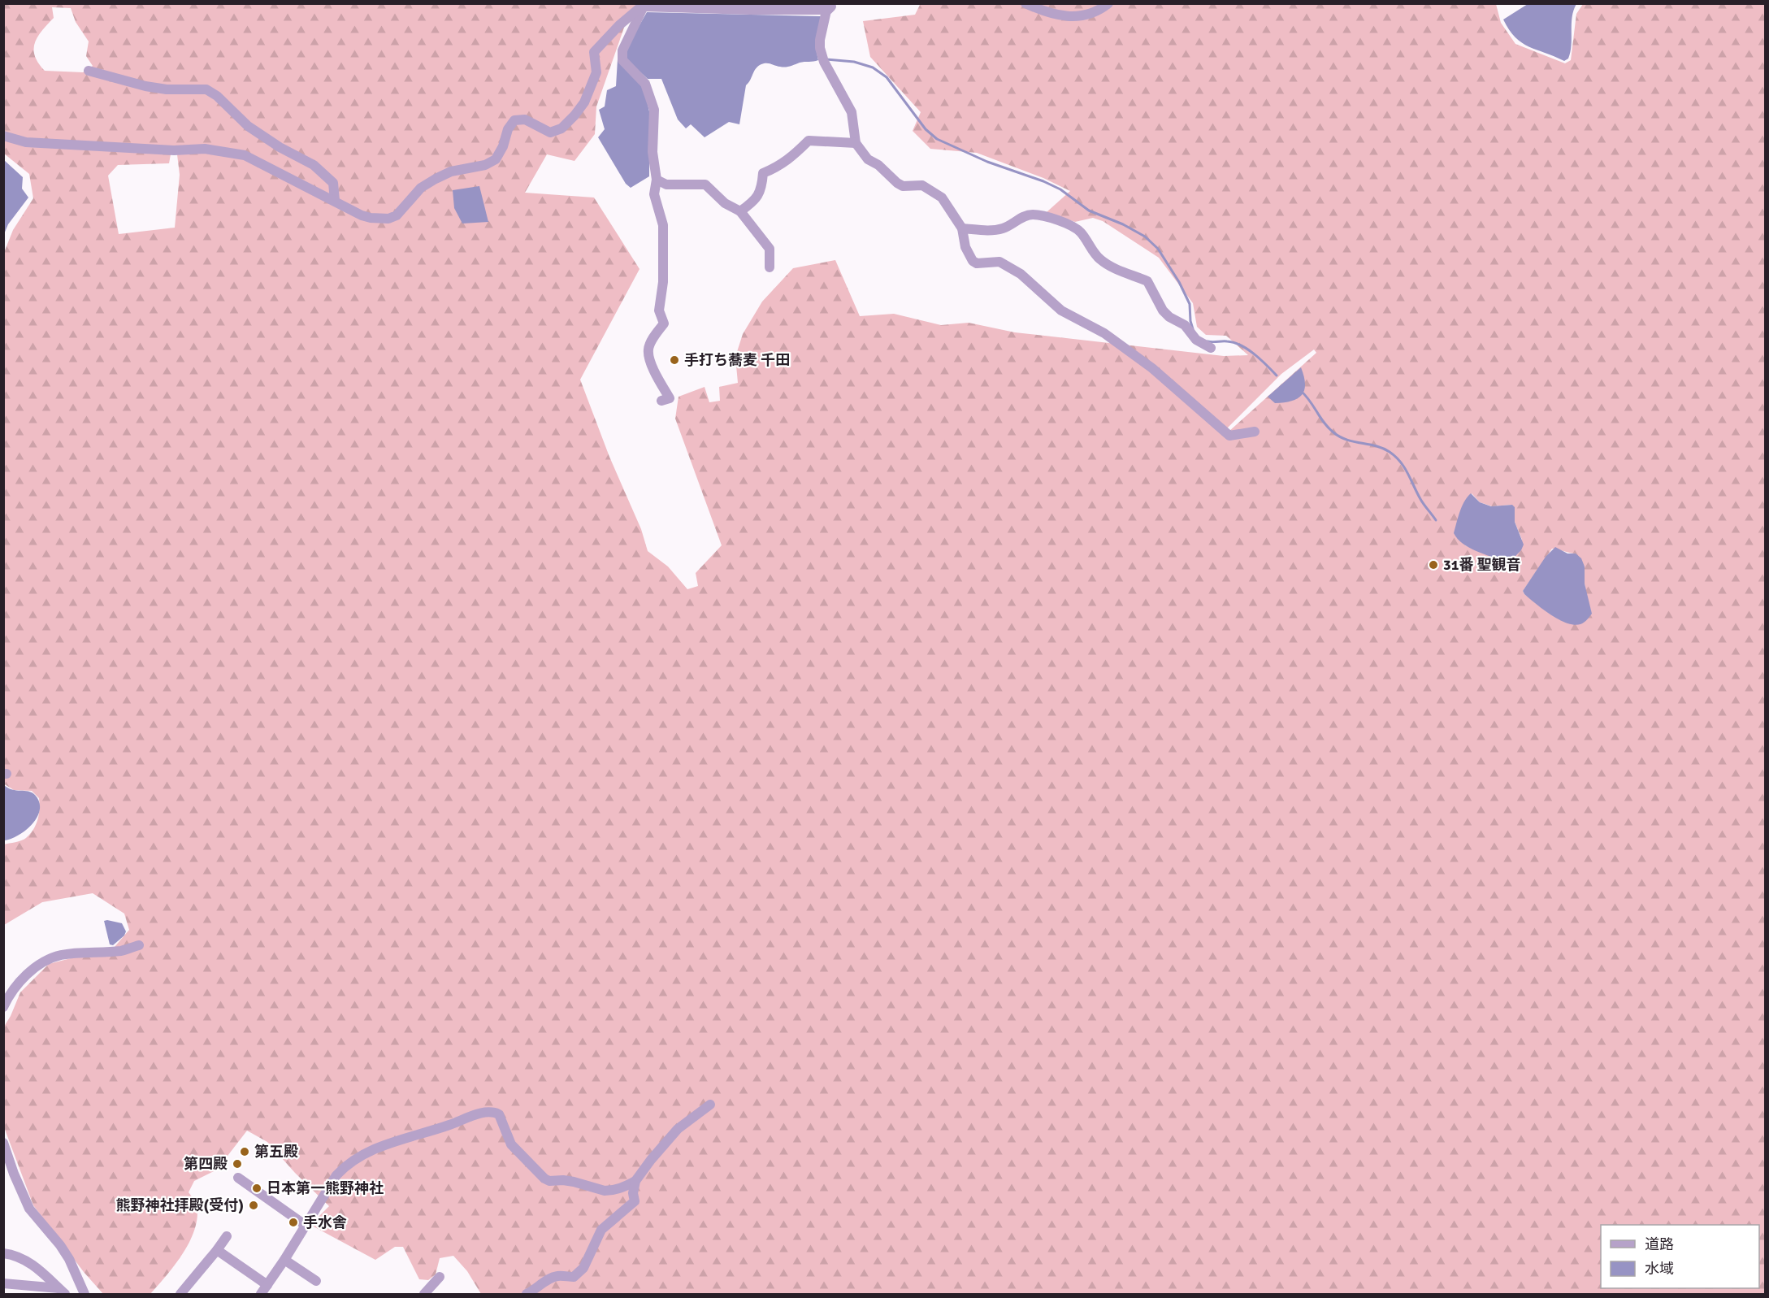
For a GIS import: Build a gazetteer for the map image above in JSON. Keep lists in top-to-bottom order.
{
  "places": [
    "手打ち蕎麦 千田",
    "31番 聖観音",
    "第五殿",
    "第四殿",
    "日本第一熊野神社",
    "熊野神社拝殿(受付)",
    "手水舎"
  ],
  "legend": ["道路", "水域"]
}
